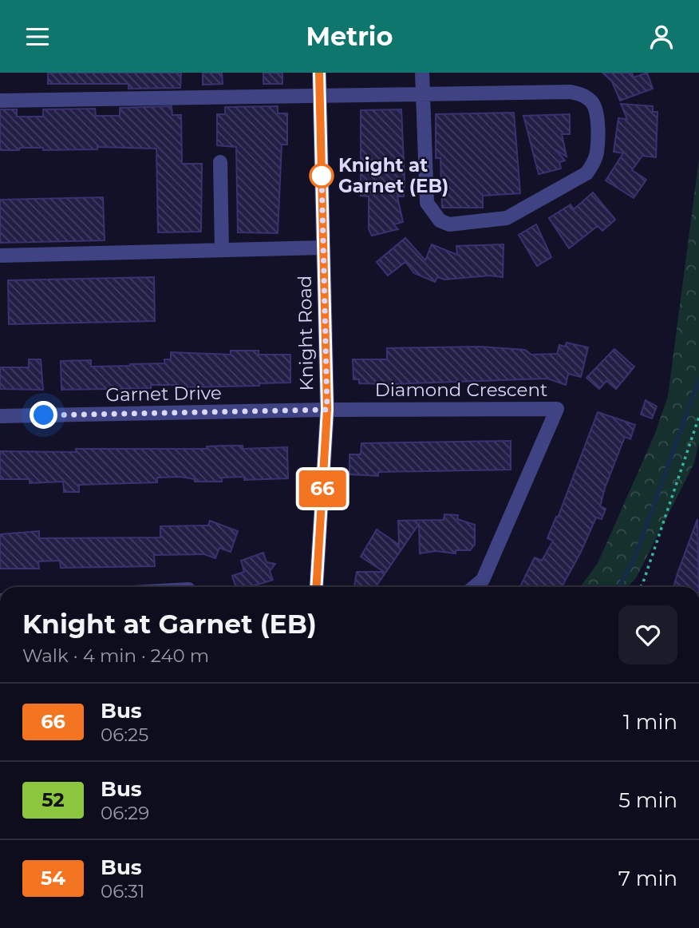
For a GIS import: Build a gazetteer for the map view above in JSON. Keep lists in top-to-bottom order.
{
  "streets": {
    "street": ["Knight Road", "Diamond Crescent", "Garnet Drive"]
  },
  "crossings": [
    ["Knight Road", "Diamond Crescent"],
    ["Knight Road", "Garnet Drive"],
    ["Diamond Crescent", "Garnet Drive"]
  ],
  "places": ["Knight at Garnet (EB)"],
  "lines": ["bus line 66"],
  "page": {
    "header": "Metrio",
    "on_map": "66",
    "heading": ["Knight at Garnet (EB)", "Walk · 4 min · 240 m"],
    "list": [
      {
        "mark": "66",
        "name": "Bus",
        "note": "06:25",
        "value": "1 min"
      },
      {
        "mark": "52",
        "name": "Bus",
        "note": "06:29",
        "value": "5 min"
      },
      {
        "mark": "54",
        "name": "Bus",
        "note": "06:31",
        "value": "7 min"
      }
    ]
  }
}
